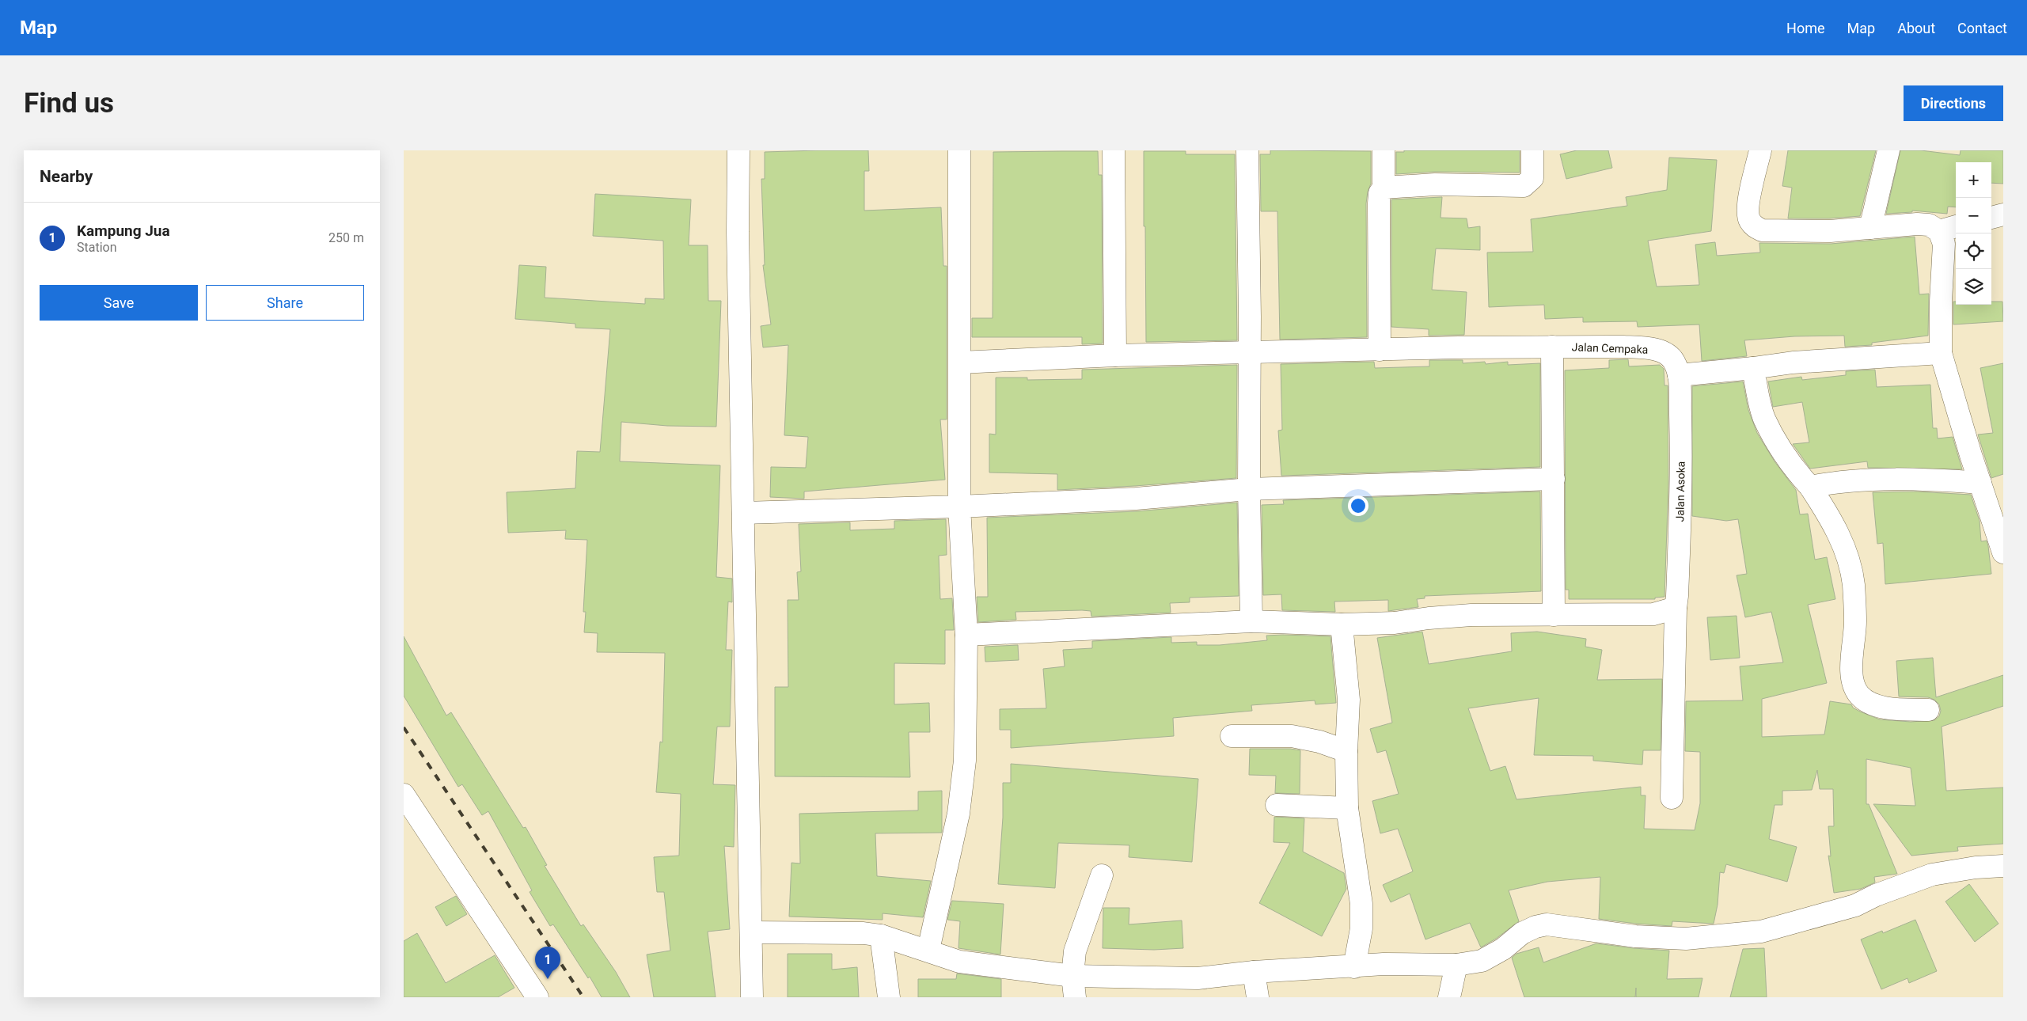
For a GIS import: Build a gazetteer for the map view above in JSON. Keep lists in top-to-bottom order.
{
  "streets": {
    "street": ["Jalan Cempaka", "Jalan Asoka"]
  },
  "crossings": [
    ["Jalan Cempaka", "Jalan Asoka"]
  ],
  "page": {
    "header": "Map",
    "nav": [
      "Home",
      "Map",
      "About",
      "Contact"
    ],
    "buttons": [
      "Directions",
      ["Save", "Share"]
    ],
    "title": "Find us",
    "heading": "Nearby",
    "map_buttons": ["+", "−"],
    "list": [
      {
        "mark": "1",
        "name": "Kampung Jua",
        "note": "Station",
        "value": "250 m"
      }
    ],
    "pins": "1"
  }
}
